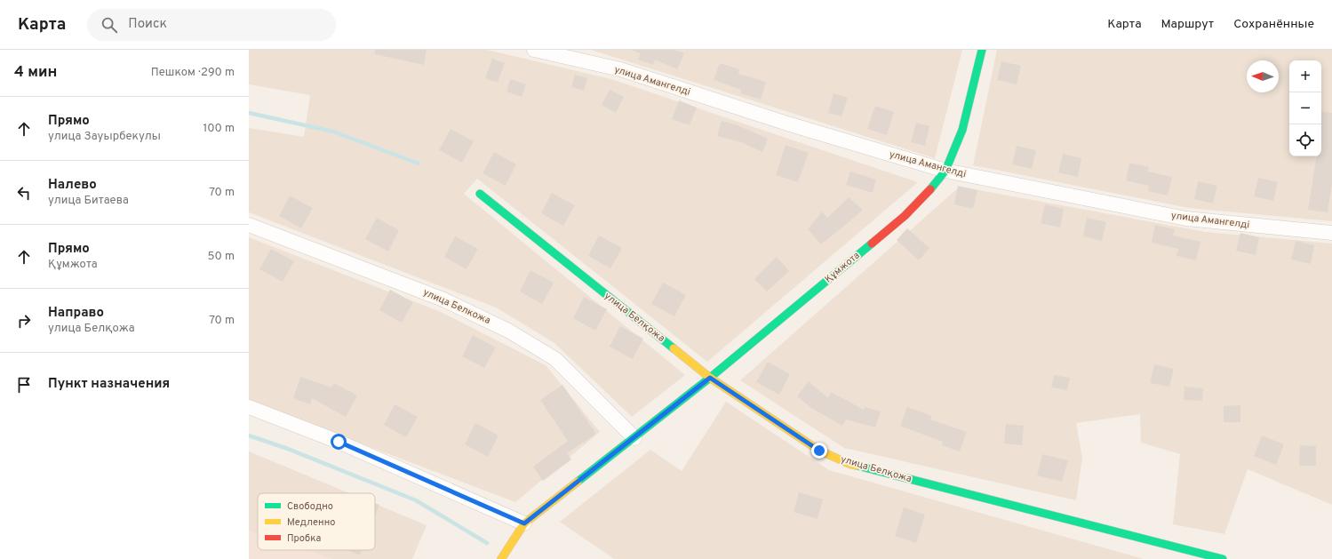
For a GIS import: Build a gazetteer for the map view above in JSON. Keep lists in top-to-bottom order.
{
  "streets": {
    "street": [
      "улица Амангелді",
      "Құмжота",
      "улица Белкожа",
      "улица Белқожа"
    ]
  },
  "crossings": [
    ["улица Амангелді", "Құмжота"],
    ["Құмжота", "улица Белкожа"],
    ["Құмжота", "улица Белқожа"]
  ],
  "legend": ["Свободно", "Медленно", "Пробка"],
  "north": "left",
  "page": {
    "header": "Карта",
    "search": "Поиск",
    "nav": ["Карта", "Маршрут", "Сохранённые"],
    "heading": ["4 мин", "Пешком · 290 m"],
    "map_buttons": ["+", "−"],
    "list": [
      ["Прямо", "улица Зауырбекулы", "100 m"],
      ["Налево", "улица Битаева", "70 m"],
      ["Прямо", "Құмжота", "50 m"],
      ["Направо", "улица Белқожа", "70 m"],
      "Пункт назначения"
    ]
  }
}
